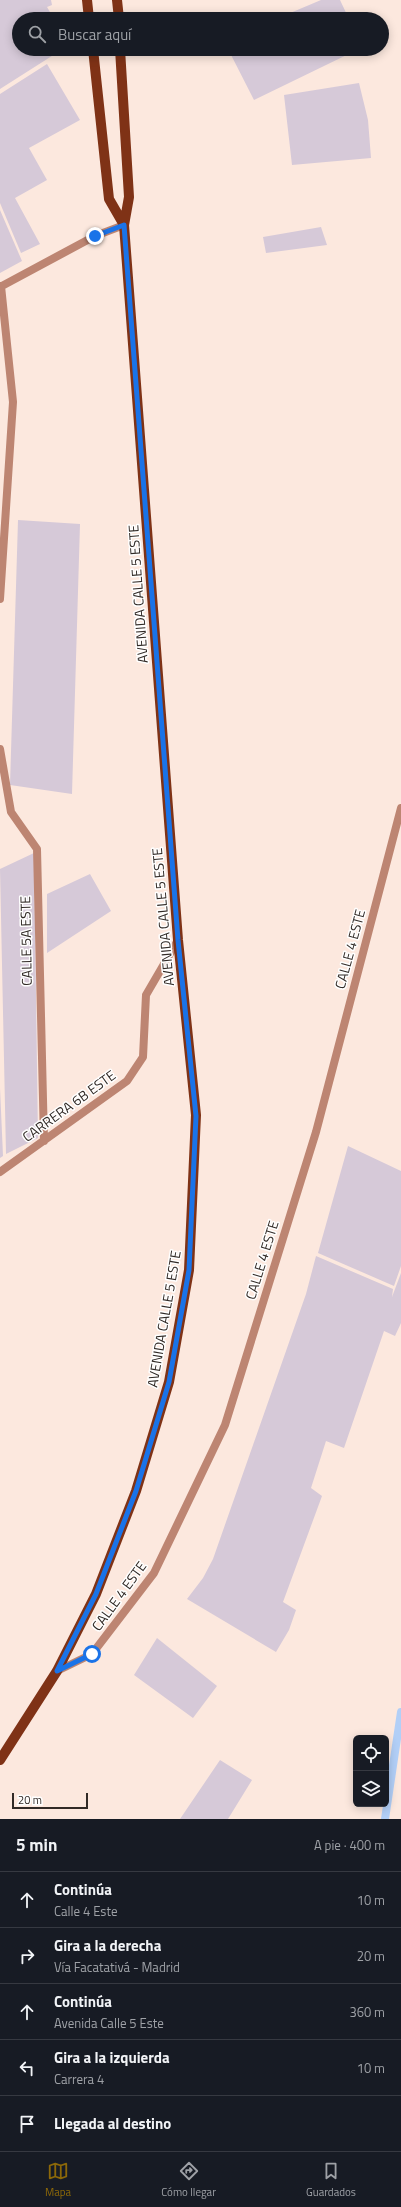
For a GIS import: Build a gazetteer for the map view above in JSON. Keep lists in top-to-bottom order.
{
  "streets": {
    "main road": ["AVENIDA CALLE 5 ESTE"],
    "street": ["CALLE 5A ESTE", "CALLE 4 ESTE", "CARRERA 6B ESTE"]
  },
  "crossings": [
    ["AVENIDA CALLE 5 ESTE", "CALLE 4 ESTE"],
    ["AVENIDA CALLE 5 ESTE", "CARRERA 6B ESTE"],
    ["CALLE 5A ESTE", "CARRERA 6B ESTE"]
  ],
  "scale_bar": "20 m",
  "page": {
    "search": "Buscar aquí",
    "scale": "20 m",
    "heading": ["5 min", "A pie · 400 m"],
    "list": [
      ["Continúa", "Calle 4 Este", "10 m"],
      ["Gira a la derecha", "Vía Facatativá - Madrid", "20 m"],
      ["Continúa", "Avenida Calle 5 Este", "360 m"],
      ["Gira a la izquierda", "Carrera 4", "10 m"],
      "Llegada al destino"
    ],
    "nav": ["Mapa", "Cómo llegar", "Guardados"]
  }
}
